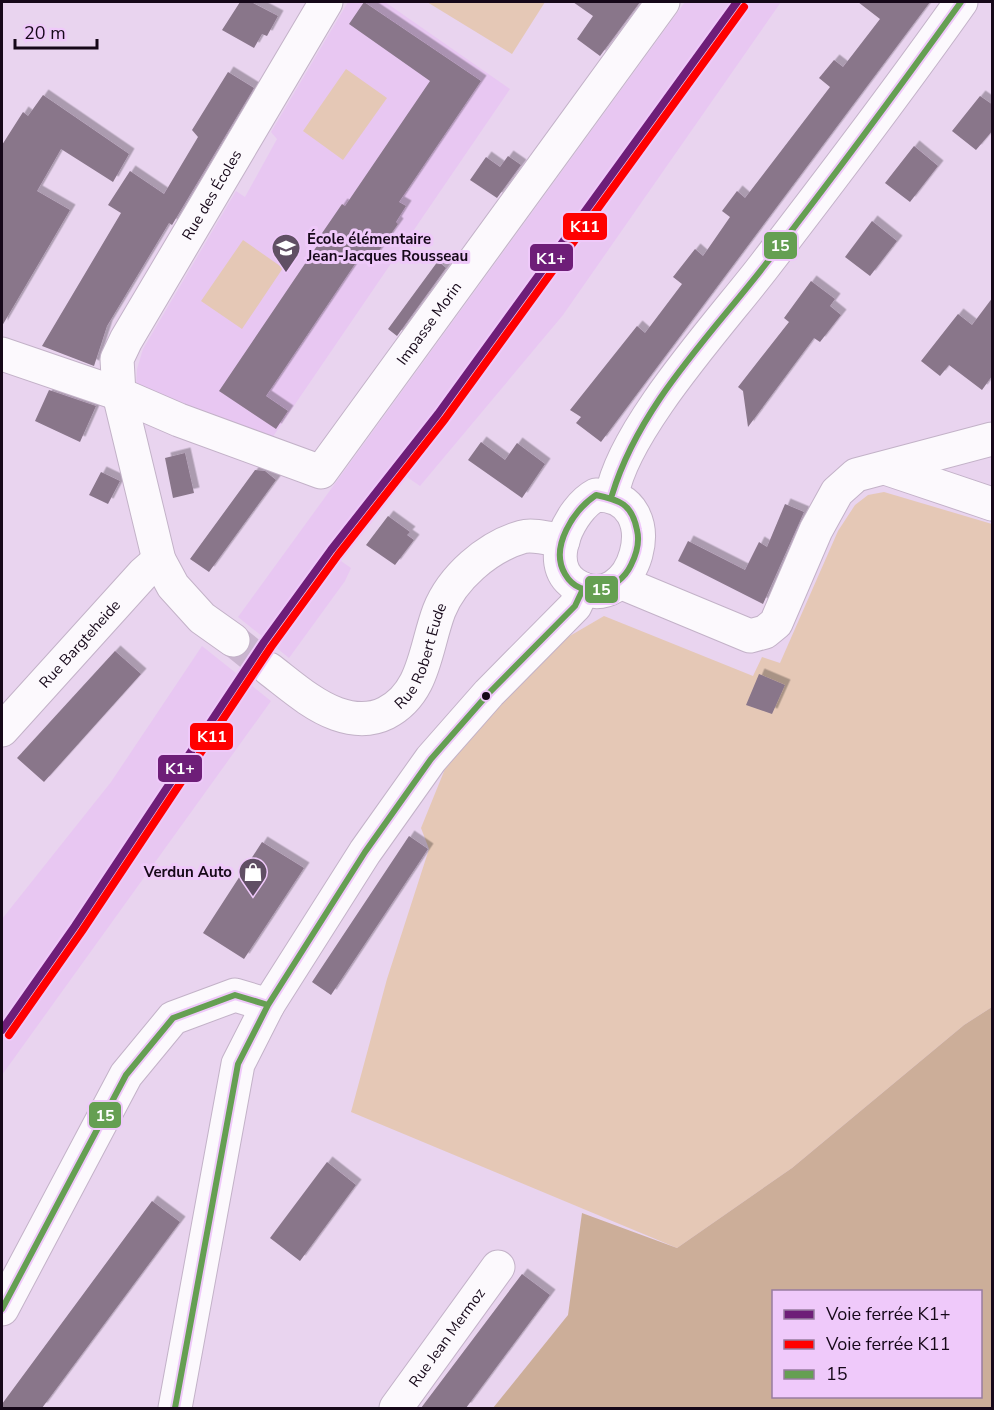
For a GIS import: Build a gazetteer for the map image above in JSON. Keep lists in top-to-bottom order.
{
  "streets": {
    "street": [
      "Rue des Écoles",
      "Impasse Morin",
      "Rue Bargteheide",
      "Rue Robert Eude",
      "Rue Jean Mermoz"
    ]
  },
  "crossings": [
    ["Rue des Écoles", "Impasse Morin"]
  ],
  "places": {
    "school or university": ["École élémentaire Jean-Jacques Rousseau"],
    "shop": ["Verdun Auto"]
  },
  "lines": ["rail line K1+", "transit line 15", "rail line K11"],
  "legend": ["Voie ferrée K1+", "Voie ferrée K11", "15"],
  "scale_bar": "20 m"
}
